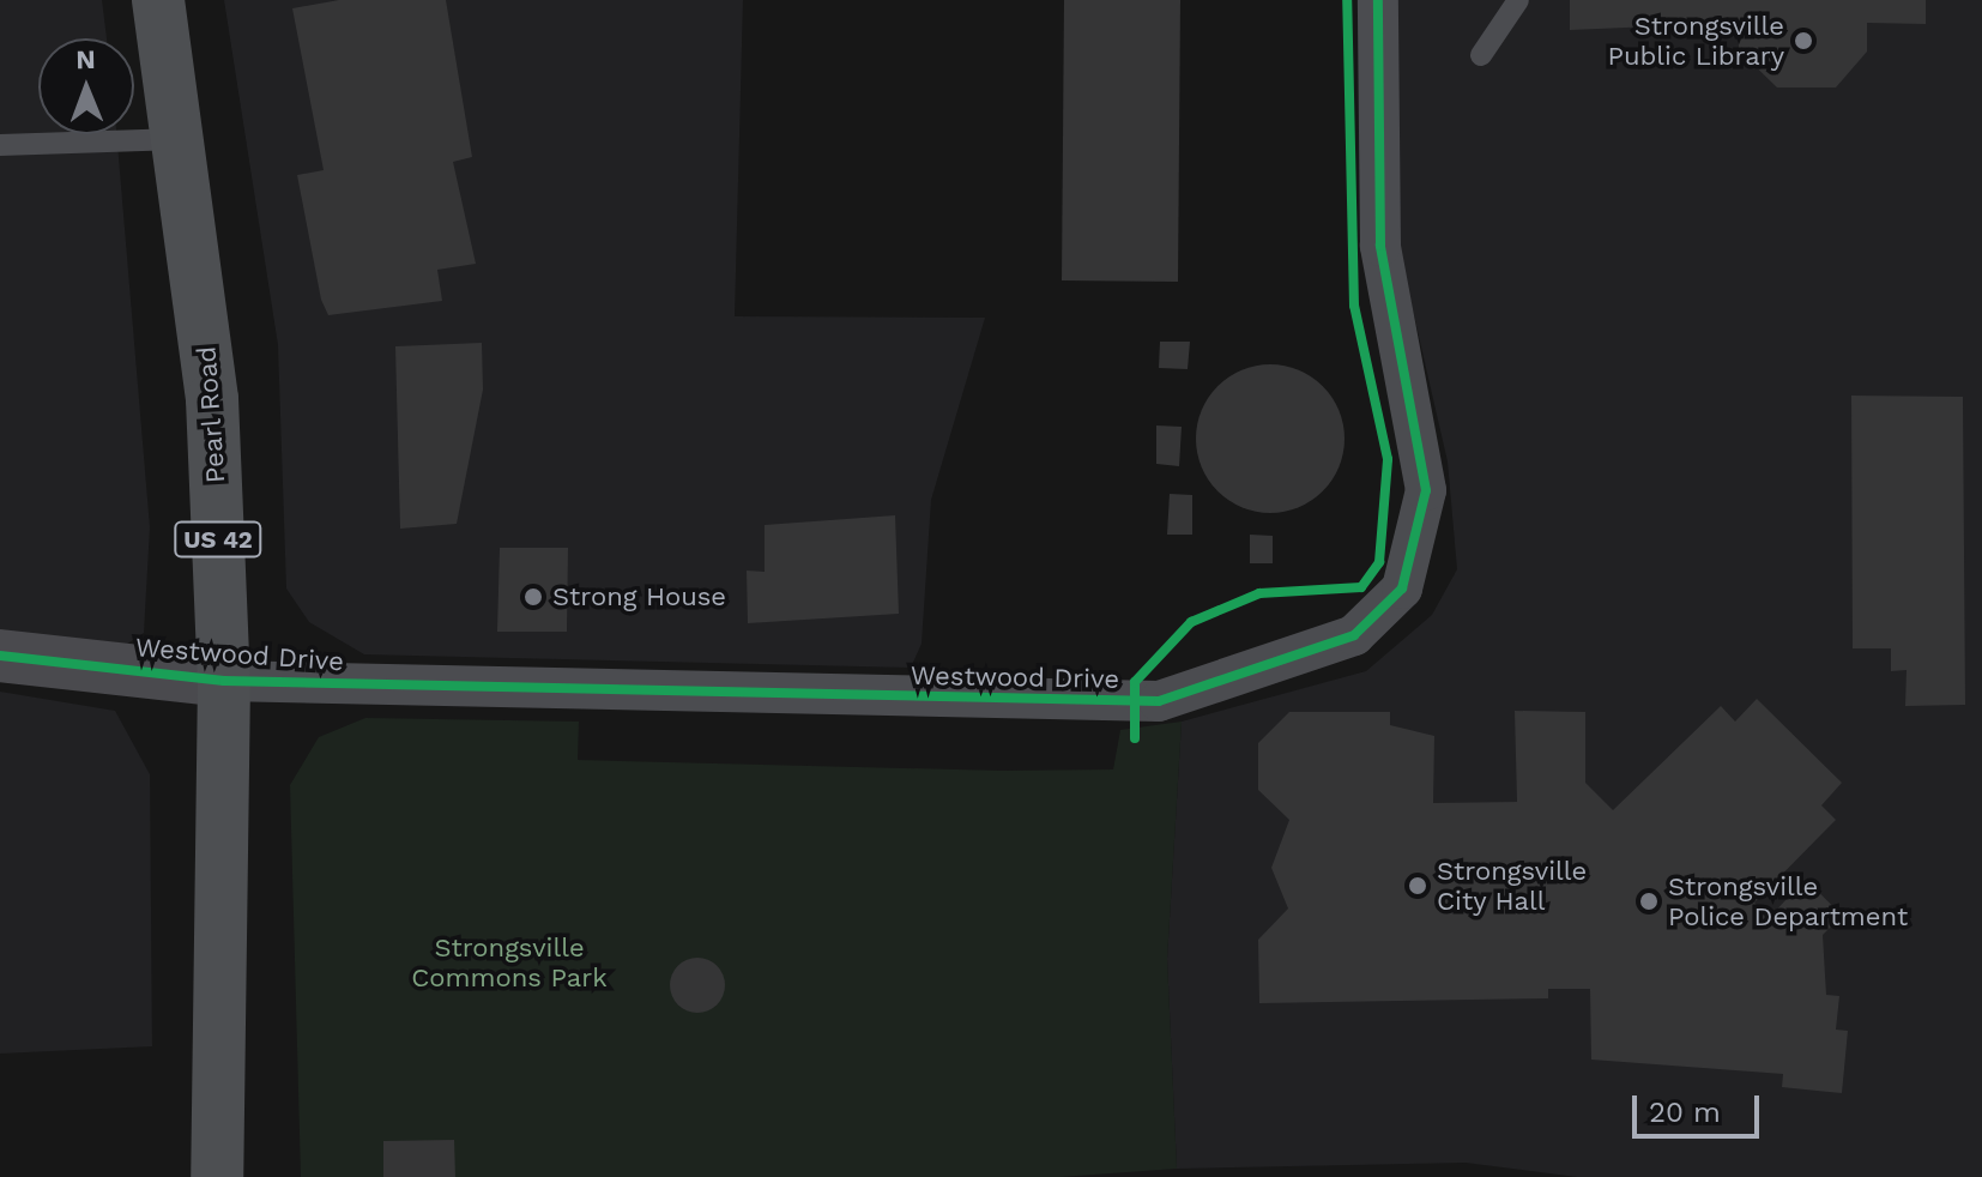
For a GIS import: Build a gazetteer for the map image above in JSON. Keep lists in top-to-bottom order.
{
  "streets": {
    "main road": ["Pearl Road", "US 42"],
    "street": ["Westwood Drive"]
  },
  "crossings": [
    ["Pearl Road", "Westwood Drive"]
  ],
  "parks": ["Strongsville Commons Park"],
  "places": [
    "Strongsville Public Library",
    "Strong House",
    "Strongsville City Hall",
    "Strongsville Police Department"
  ],
  "scale_bar": "20 m",
  "north": "top"
}
